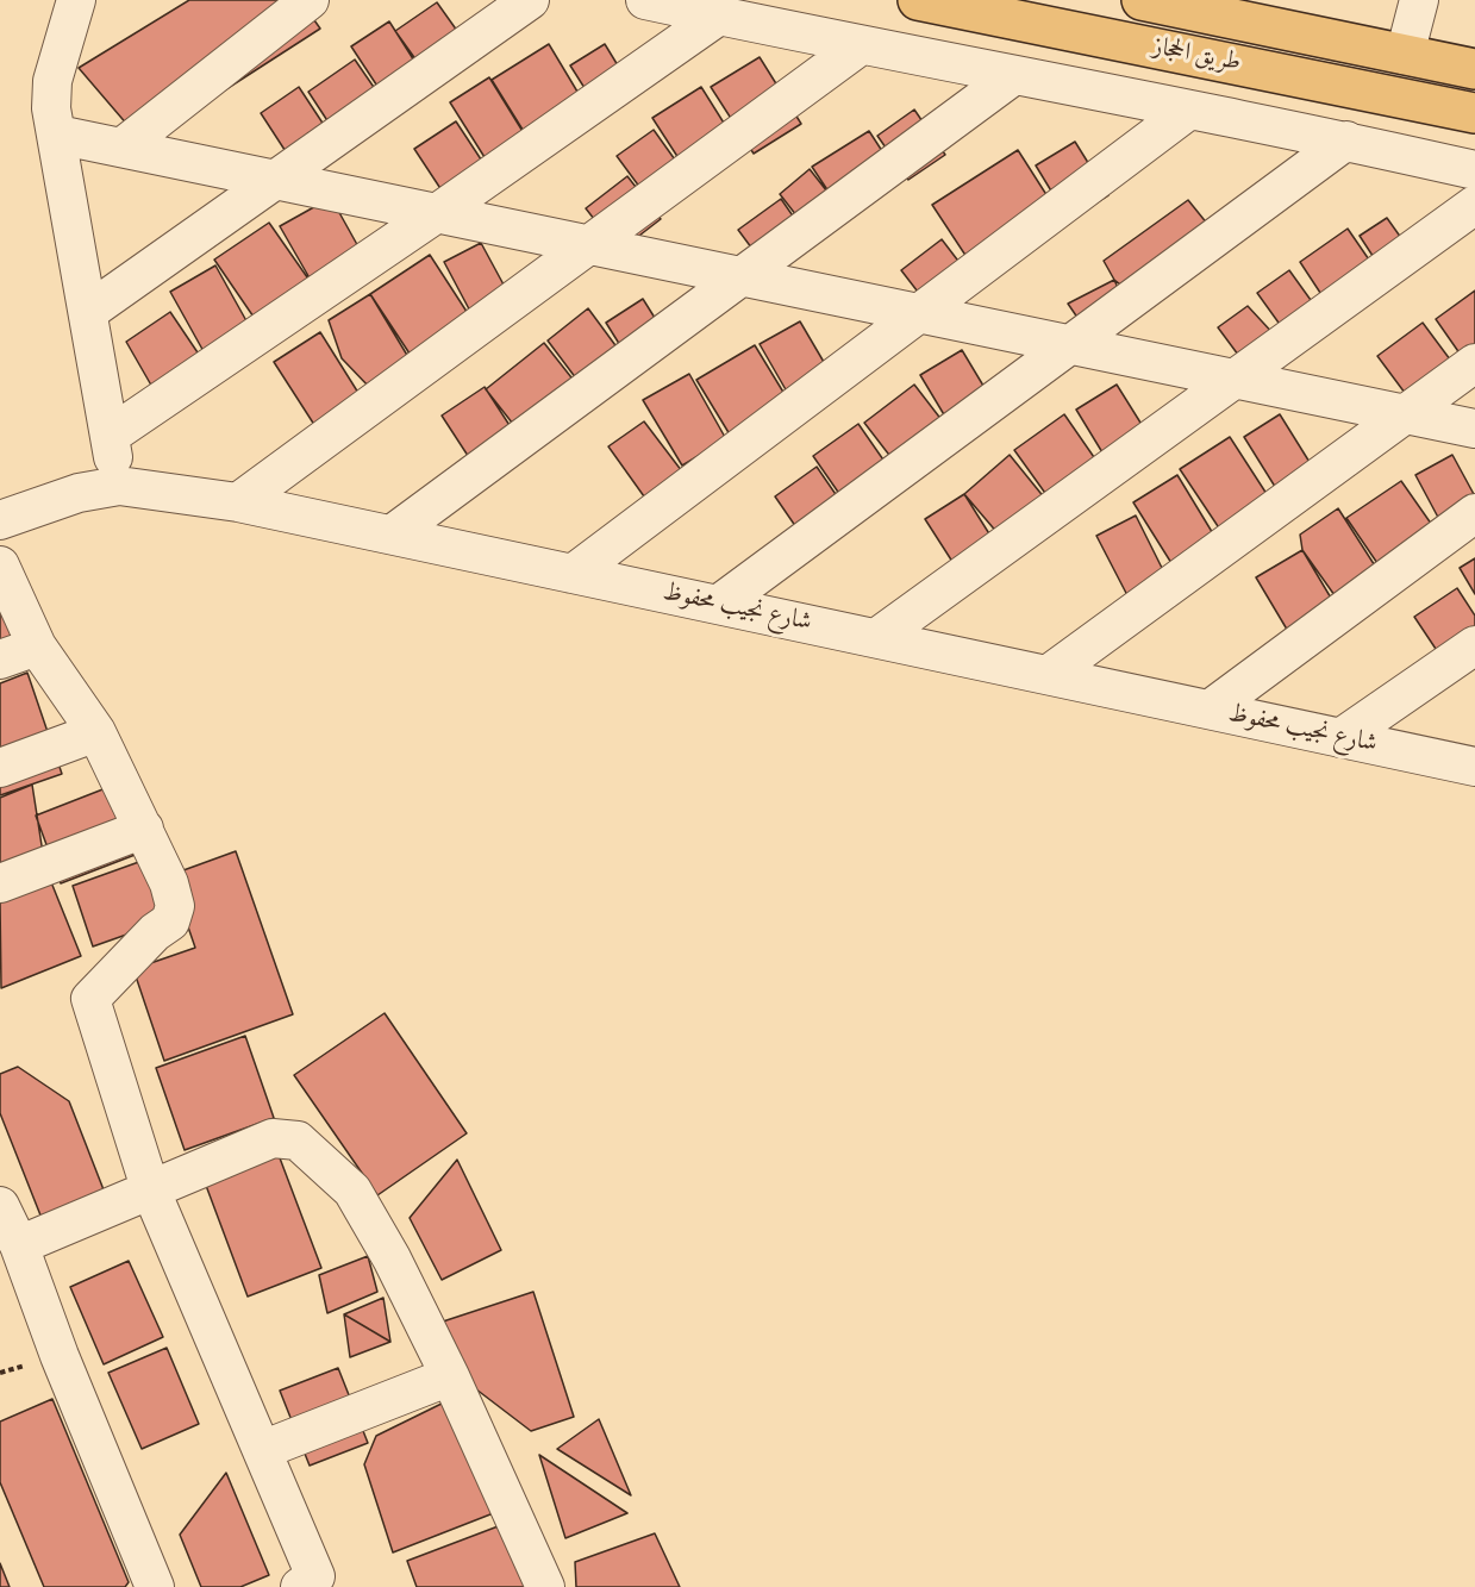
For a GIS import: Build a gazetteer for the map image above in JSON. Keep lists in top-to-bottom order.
{
  "streets": {
    "main road": ["طريق الحجاز"],
    "street": ["شارع نجيب محفوظ"]
  }
}
